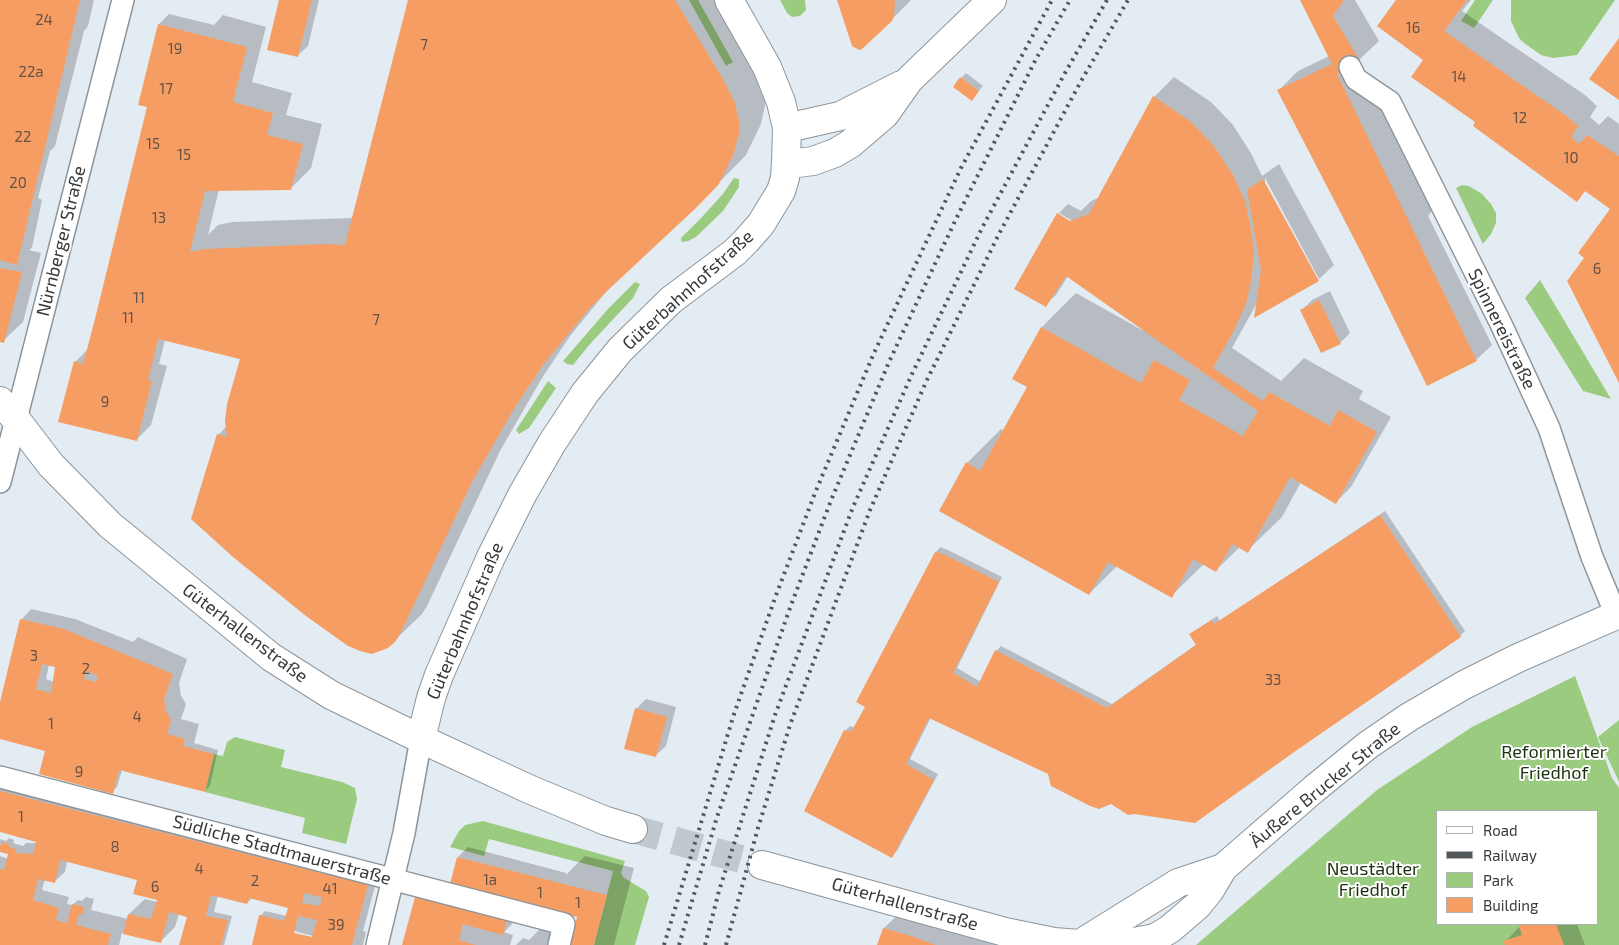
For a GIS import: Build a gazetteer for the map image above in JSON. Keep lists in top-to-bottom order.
{
  "streets": {
    "street": [
      "Nürnberger Straße",
      "Güterbahnhofstraße",
      "Spinnereistraße",
      "Güterhallenstraße",
      "Äußere Brucker Straße",
      "Südliche Stadtmauerstraße"
    ]
  },
  "crossings": [
    ["Nürnberger Straße", "Güterhallenstraße"],
    ["Güterbahnhofstraße", "Güterhallenstraße"],
    ["Spinnereistraße", "Äußere Brucker Straße"],
    ["Güterhallenstraße", "Äußere Brucker Straße"]
  ],
  "parks": ["Reformierter Friedhof", "Neustädter Friedhof"],
  "house_numbers": [
    "24",
    "16",
    "7",
    "19",
    "22a",
    "14",
    "17",
    "12",
    "22",
    "15",
    "15",
    "10",
    "20",
    "13",
    "6",
    "11",
    "11",
    "7",
    "9",
    "3",
    "2",
    "33",
    "4",
    "1",
    "9",
    "1",
    "8",
    "4",
    "1a",
    "2",
    "6",
    "41",
    "1",
    "1",
    "39"
  ],
  "legend": [
    "Road",
    "Railway",
    "Park",
    "Building"
  ]
}
